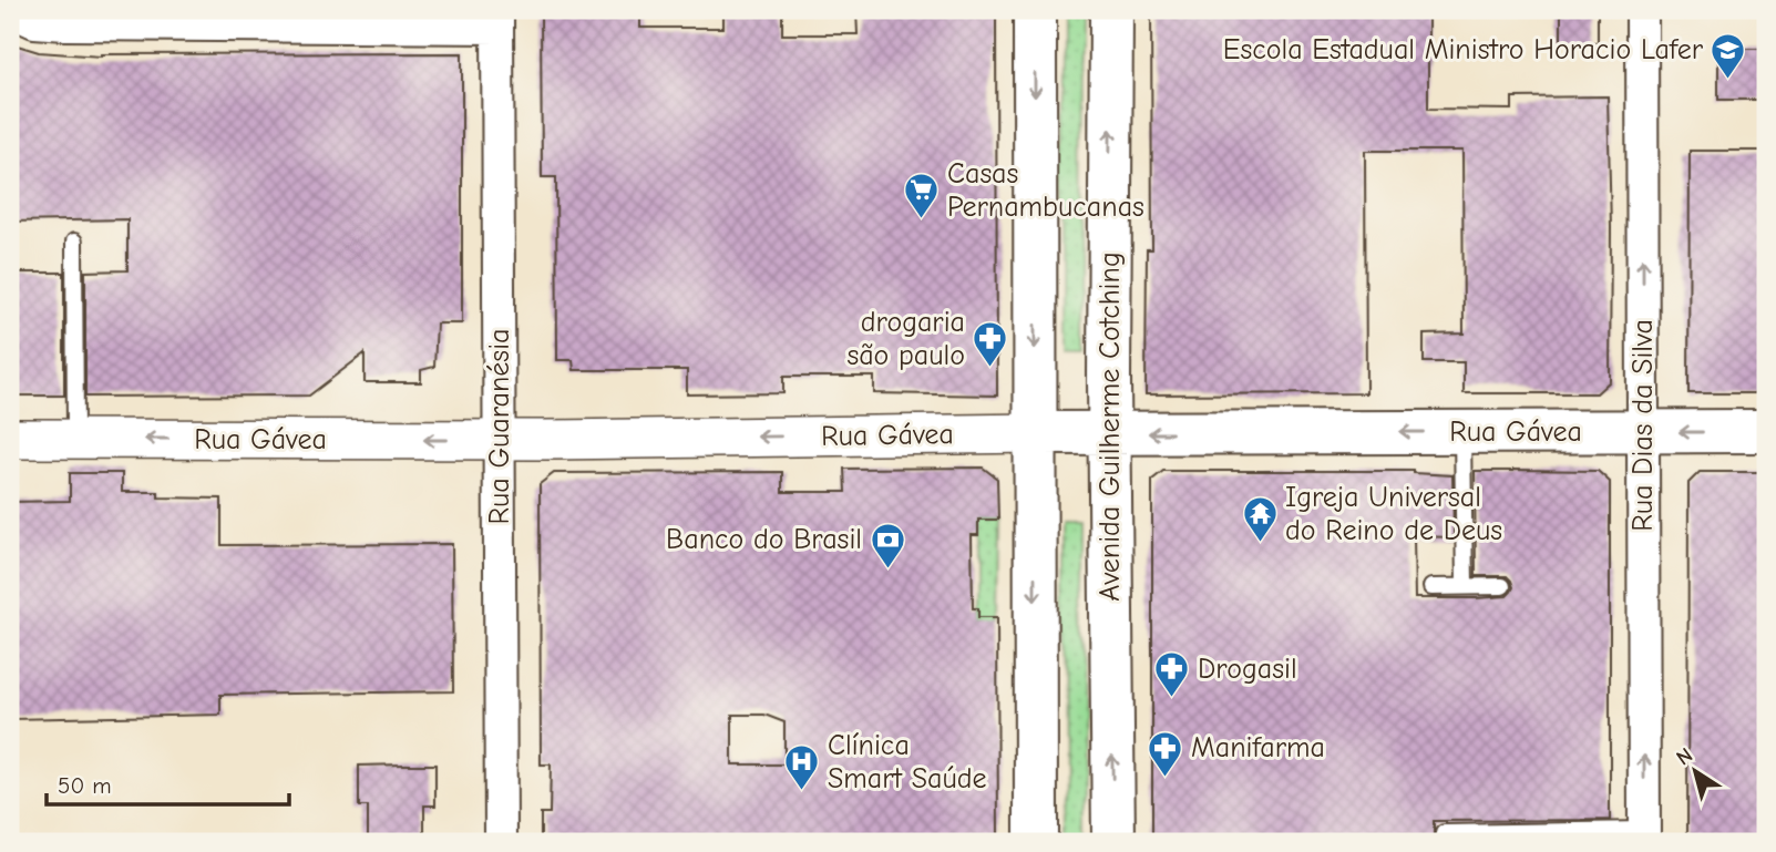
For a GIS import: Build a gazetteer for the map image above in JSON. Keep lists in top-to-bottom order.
{
  "streets": {
    "main road": ["Avenida Guilherme Cotching", "Rua Gávea"],
    "street": ["Rua Dias da Silva", "Rua Guaranésia"]
  },
  "crossings": [
    ["Rua Dias da Silva", "Rua Gávea"],
    ["Rua Guaranésia", "Rua Gávea"],
    ["Avenida Guilherme Cotching", "Rua Gávea"]
  ],
  "one_way": ["Rua Dias da Silva", "Rua Gávea"],
  "places": {
    "school or university": ["Escola Estadual Ministro Horacio Lafer"],
    "supermarket": ["Casas Pernambucanas"],
    "pharmacy": ["drogaria são paulo", "Drogasil", "Manifarma"],
    "temple": ["Igreja Universal do Reino de Deus"],
    "bank": ["Banco do Brasil"],
    "hospital": ["Clínica Smart Saúde"]
  },
  "scale_bar": "50 m",
  "north": "top left"
}
